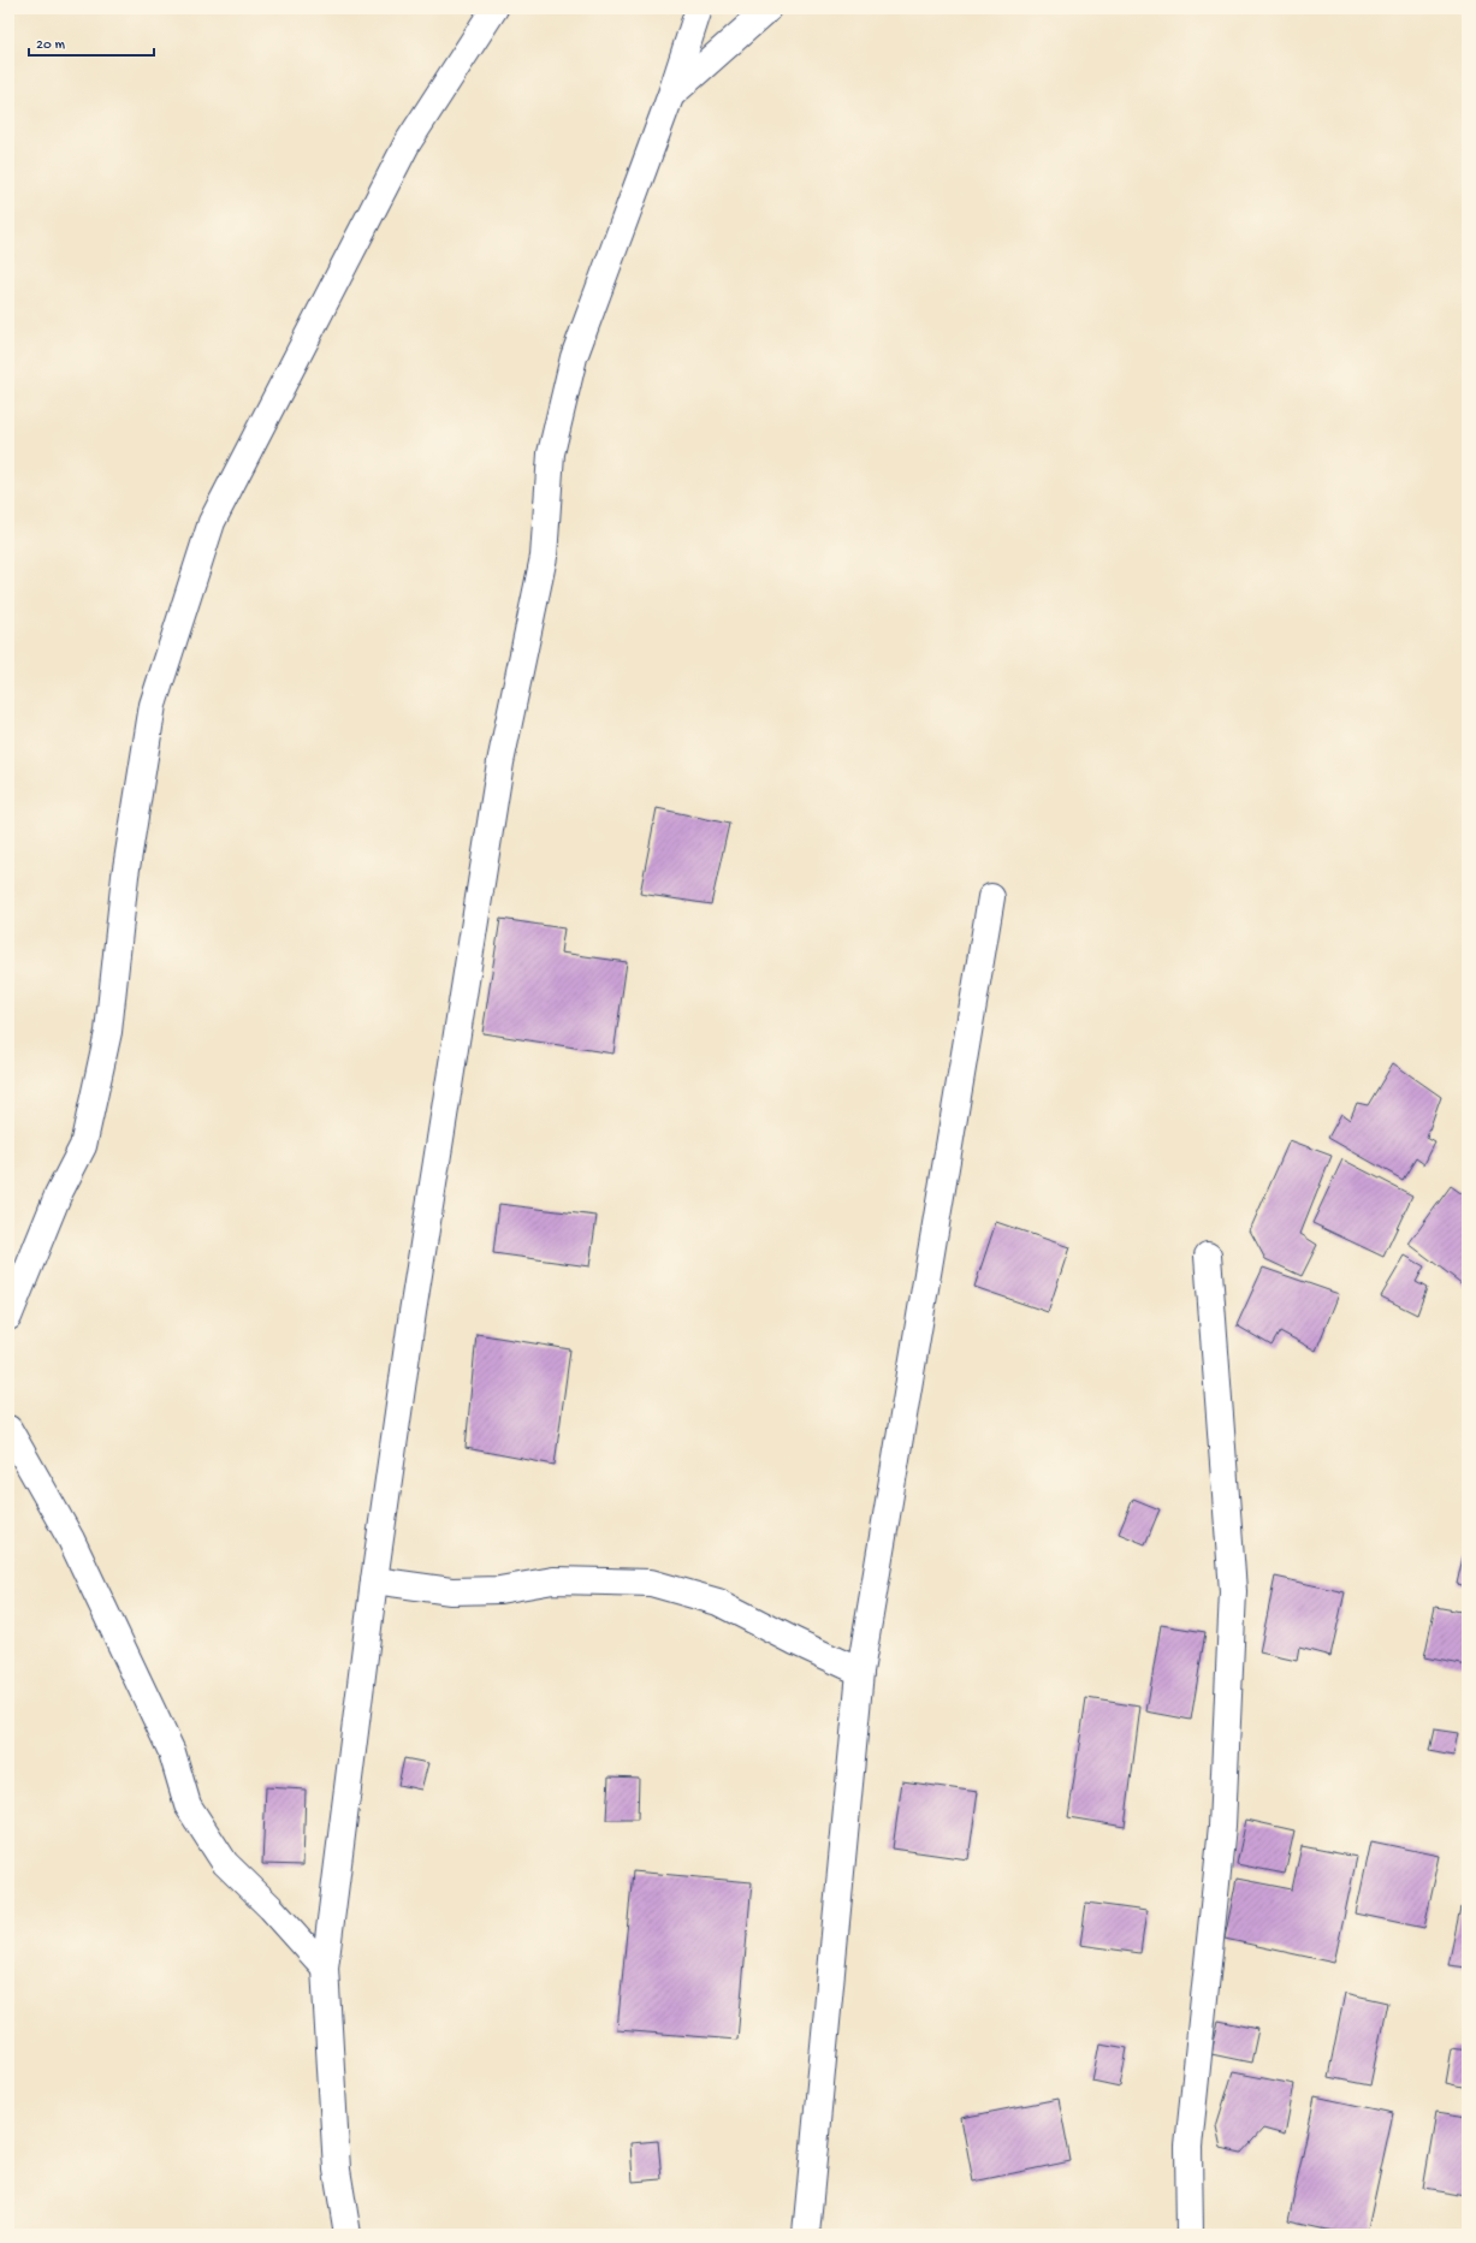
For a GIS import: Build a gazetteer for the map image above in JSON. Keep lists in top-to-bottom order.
{
  "scale_bar": "20 m"
}
